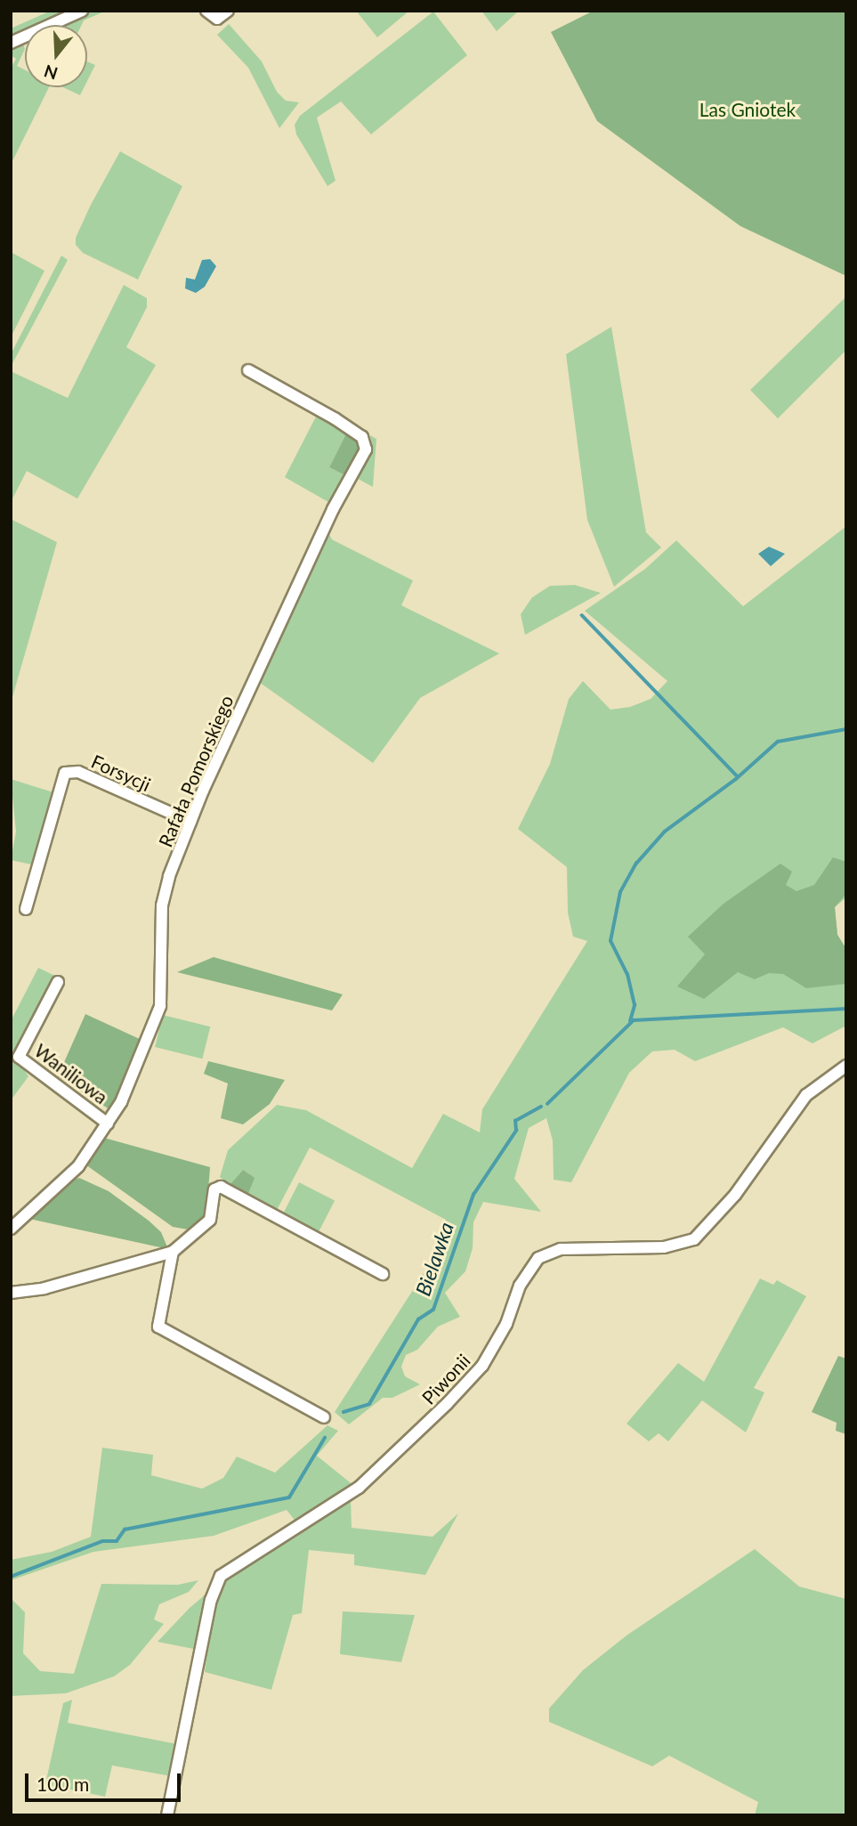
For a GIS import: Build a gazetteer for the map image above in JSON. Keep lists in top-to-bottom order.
{
  "streets": {
    "street": [
      "Rafała Pomorskiego",
      "Forsycji",
      "Waniliowa",
      "Piwonii"
    ]
  },
  "crossings": [
    ["Rafała Pomorskiego", "Forsycji"],
    ["Rafała Pomorskiego", "Waniliowa"]
  ],
  "water": ["Bielawka"],
  "parks": ["Las Gniotek"],
  "scale_bar": "100 m",
  "north": "bottom"
}
